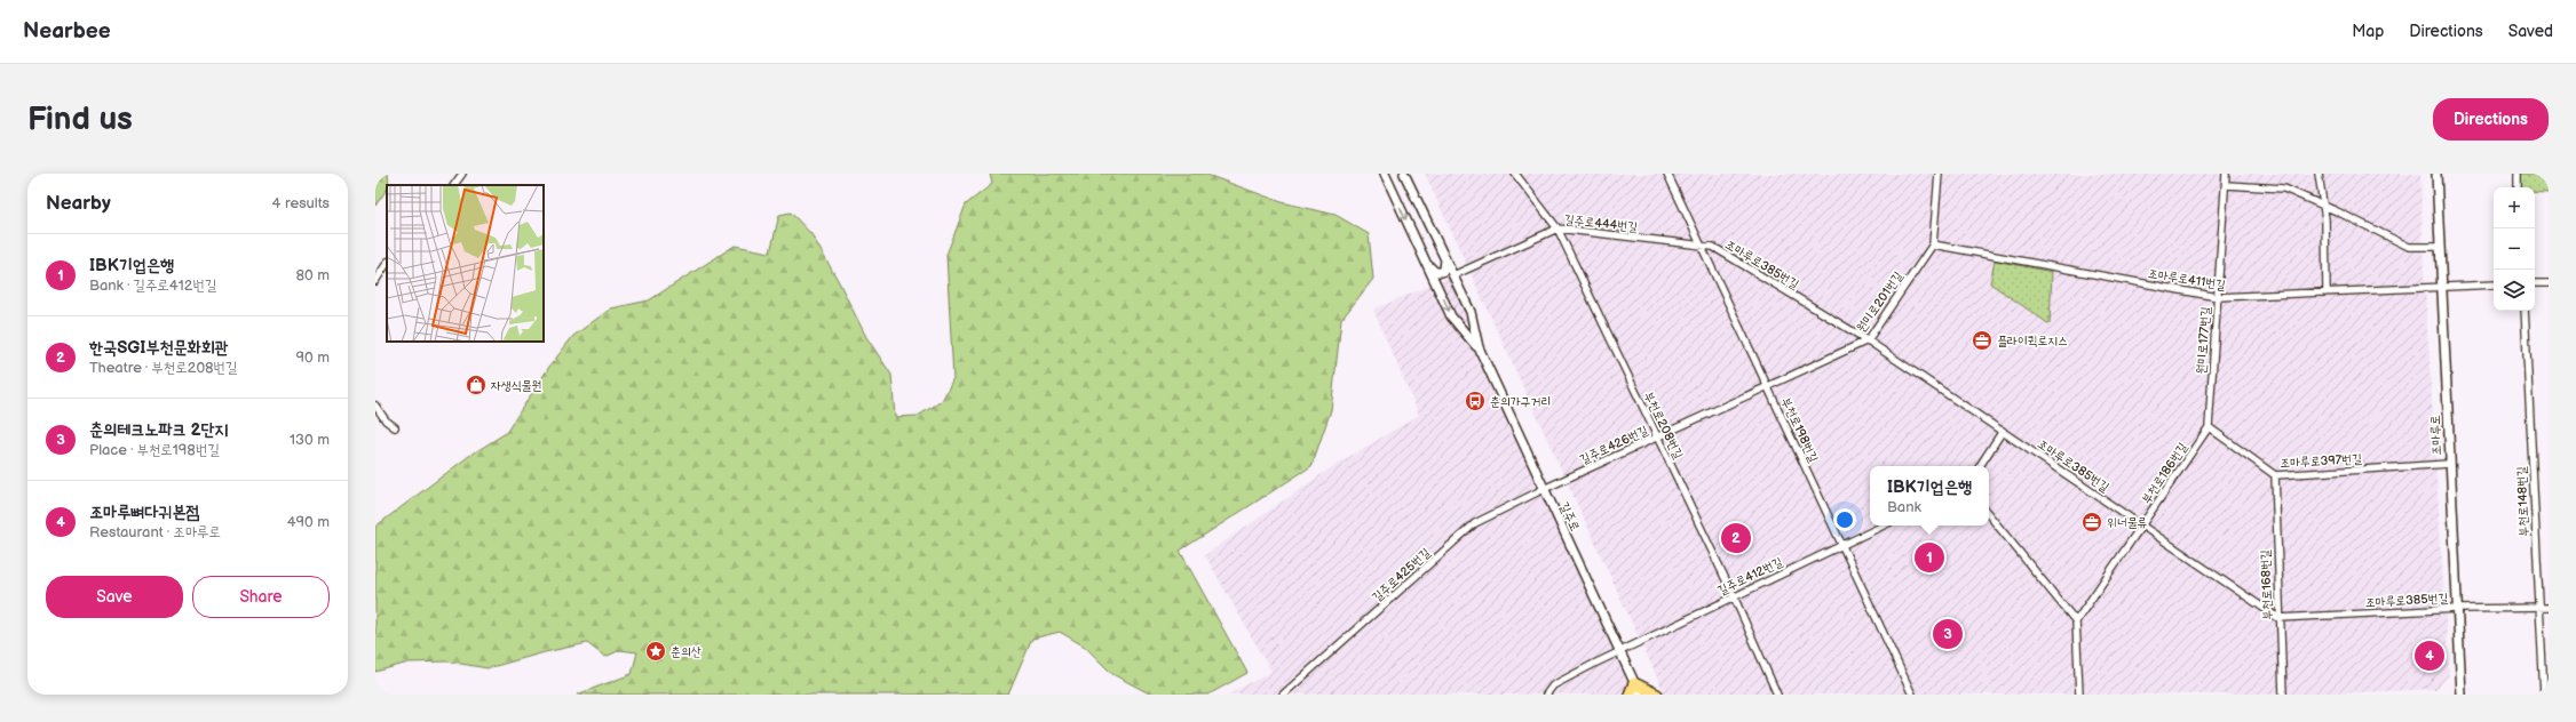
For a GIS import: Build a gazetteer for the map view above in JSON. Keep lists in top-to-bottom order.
{
  "streets": {
    "street": [
      "길주로444번길",
      "조마루로385번길",
      "조마루로411번길",
      "원미로201번길",
      "원미로177번길",
      "부천로208번길",
      "부천로198번길",
      "조마루로",
      "길주로426번길",
      "조마루로397번길",
      "부천로186번길",
      "부천로148번길",
      "길주로",
      "길주로425번길",
      "길주로412번길",
      "부천로168번길"
    ]
  },
  "crossings": [
    ["길주로444번길", "조마루로385번길"],
    ["길주로444번길", "부천로208번길"],
    ["길주로444번길", "부천로198번길"],
    ["길주로444번길", "길주로"],
    ["조마루로385번길", "원미로201번길"],
    ["조마루로385번길", "부천로198번길"],
    ["조마루로385번길", "조마루로"],
    ["조마루로385번길", "부천로186번길"],
    ["조마루로385번길", "부천로148번길"],
    ["조마루로385번길", "부천로168번길"],
    ["조마루로411번길", "원미로201번길"],
    ["조마루로411번길", "원미로177번길"],
    ["조마루로411번길", "조마루로"],
    ["원미로201번길", "부천로198번길"],
    ["원미로201번길", "길주로426번길"],
    ["원미로177번길", "조마루로397번길"],
    ["원미로177번길", "부천로186번길"],
    ["부천로208번길", "길주로426번길"],
    ["부천로208번길", "길주로412번길"],
    ["부천로198번길", "길주로426번길"],
    ["부천로198번길", "길주로412번길"],
    ["조마루로", "조마루로397번길"],
    ["길주로426번길", "길주로"],
    ["길주로426번길", "길주로425번길"],
    ["조마루로397번길", "부천로186번길"],
    ["조마루로397번길", "부천로168번길"],
    ["길주로", "길주로425번길"],
    ["길주로", "길주로412번길"]
  ],
  "places": {
    "office": ["플라이퀵로지스", "위너물류"],
    "shop": ["자생식물원"],
    "bus stop": ["춘의가구거리"],
    "place": ["춘의산"]
  },
  "page": {
    "header": "Nearbee",
    "nav": ["Map", "Directions", "Saved"],
    "buttons": [
      "Directions",
      ["Save", "Share"]
    ],
    "title": "Find us",
    "heading": ["Nearby", "4 results"],
    "map_buttons": ["+", "−"],
    "list": [
      {
        "mark": "1",
        "name": "IBK기업은행",
        "note": "Bank · 길주로412번길",
        "value": "80 m"
      },
      {
        "mark": "2",
        "name": "한국SGI부천문화회관",
        "note": "Theatre · 부천로208번길",
        "value": "90 m"
      },
      {
        "mark": "3",
        "name": "춘의테크노파크 2단지",
        "note": "Place · 부천로198번길",
        "value": "130 m"
      },
      {
        "mark": "4",
        "name": "조마루뼈다귀본점",
        "note": "Restaurant · 조마루로",
        "value": "490 m"
      }
    ],
    "popup": ["IBK기업은행", "Bank"],
    "pins": [
      "2",
      "1",
      "3",
      "4"
    ]
  }
}
